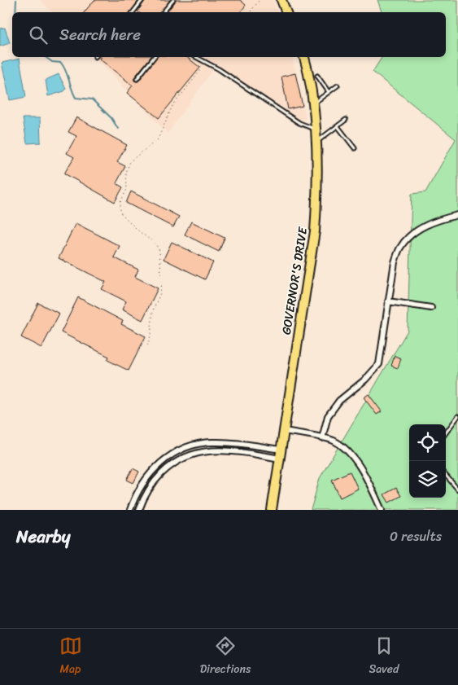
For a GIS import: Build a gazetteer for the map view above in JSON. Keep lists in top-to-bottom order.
{
  "streets": {
    "main road": ["GOVERNOR'S DRIVE"]
  },
  "page": {
    "search": "Search here",
    "heading": ["Nearby", "0 results"],
    "nav": ["Map", "Directions", "Saved"]
  }
}
